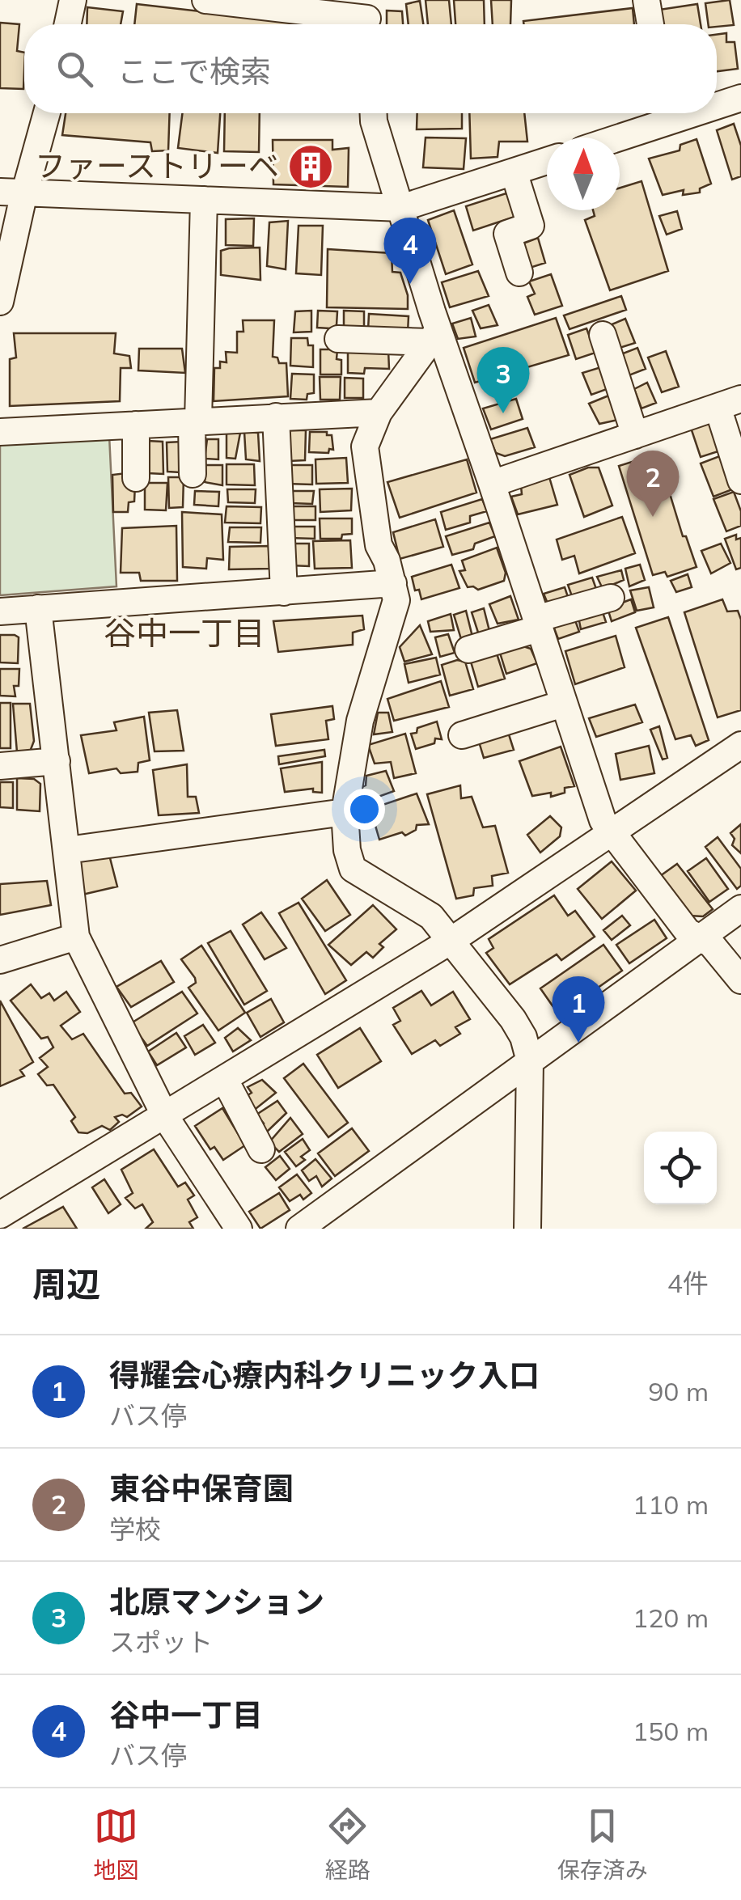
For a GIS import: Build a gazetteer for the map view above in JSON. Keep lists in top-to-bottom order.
{
  "districts": ["谷中一丁目"],
  "places": {
    "building": ["ファーストリーベ"]
  },
  "north": "top",
  "page": {
    "search": "ここで検索",
    "pins": [
      "4",
      "3",
      "2",
      "1"
    ],
    "heading": ["周辺", "4件"],
    "list": [
      {
        "mark": "1",
        "name": "得耀会心療内科クリニック入口",
        "note": "バス停",
        "value": "90 m"
      },
      {
        "mark": "2",
        "name": "東谷中保育園",
        "note": "学校",
        "value": "110 m"
      },
      {
        "mark": "3",
        "name": "北原マンション",
        "note": "スポット",
        "value": "120 m"
      },
      {
        "mark": "4",
        "name": "谷中一丁目",
        "note": "バス停",
        "value": "150 m"
      }
    ],
    "nav": ["地図", "経路", "保存済み"]
  }
}
